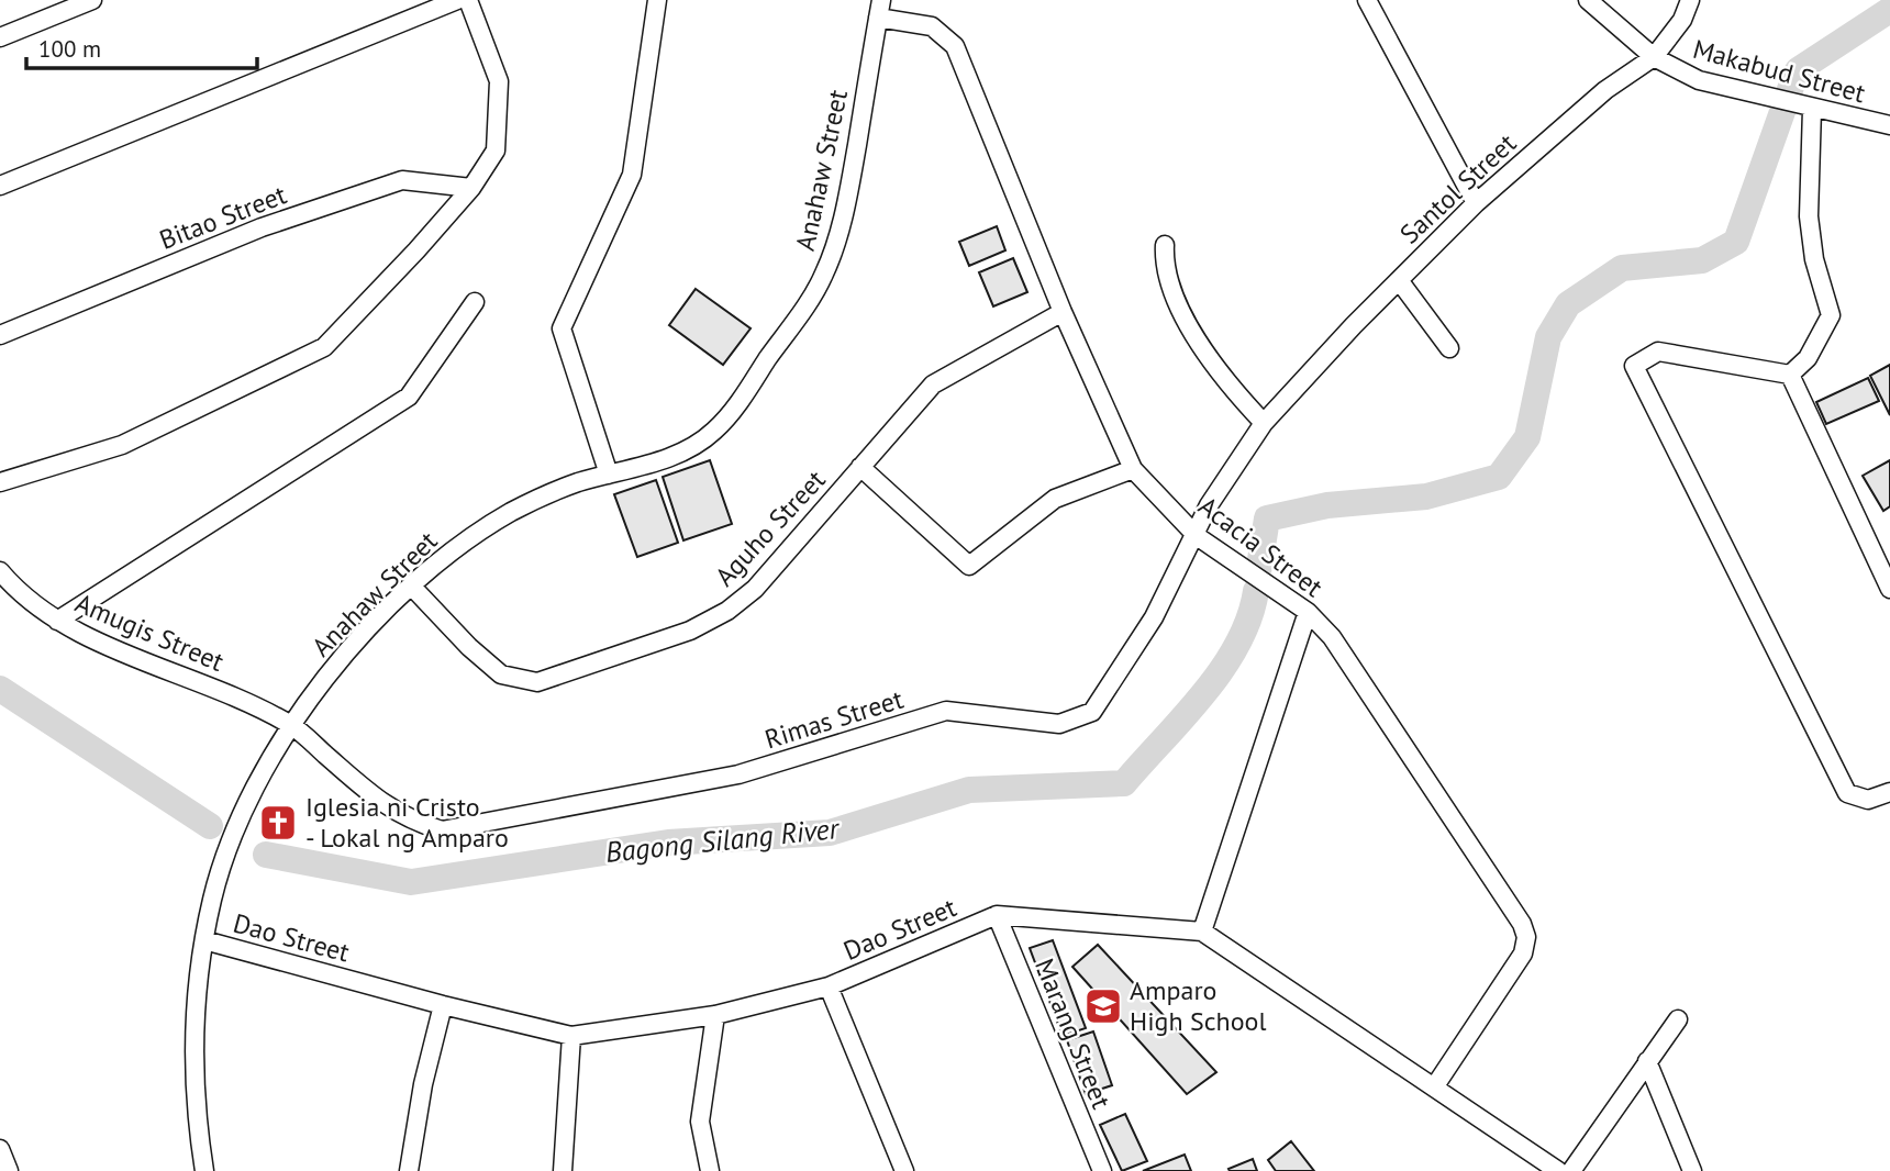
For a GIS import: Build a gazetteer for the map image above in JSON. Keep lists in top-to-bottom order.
{
  "streets": {
    "street": [
      "Makabud Street",
      "Anahaw Street",
      "Santol Street",
      "Bitao Street",
      "Aguho Street",
      "Acacia Street",
      "Amugis Street",
      "Rimas Street",
      "Dao Street",
      "Marang Street"
    ]
  },
  "crossings": [
    ["Makabud Street", "Santol Street"],
    ["Anahaw Street", "Aguho Street"],
    ["Anahaw Street", "Acacia Street"],
    ["Anahaw Street", "Amugis Street"],
    ["Anahaw Street", "Rimas Street"],
    ["Anahaw Street", "Dao Street"],
    ["Santol Street", "Rimas Street"],
    ["Aguho Street", "Acacia Street"],
    ["Acacia Street", "Rimas Street"],
    ["Acacia Street", "Dao Street"],
    ["Amugis Street", "Rimas Street"],
    ["Dao Street", "Marang Street"]
  ],
  "water": ["Bagong Silang River"],
  "places": {
    "church": ["Iglesia ni Cristo - Lokal ng Amparo"],
    "school or university": ["Amparo High School"]
  },
  "scale_bar": "100 m"
}
